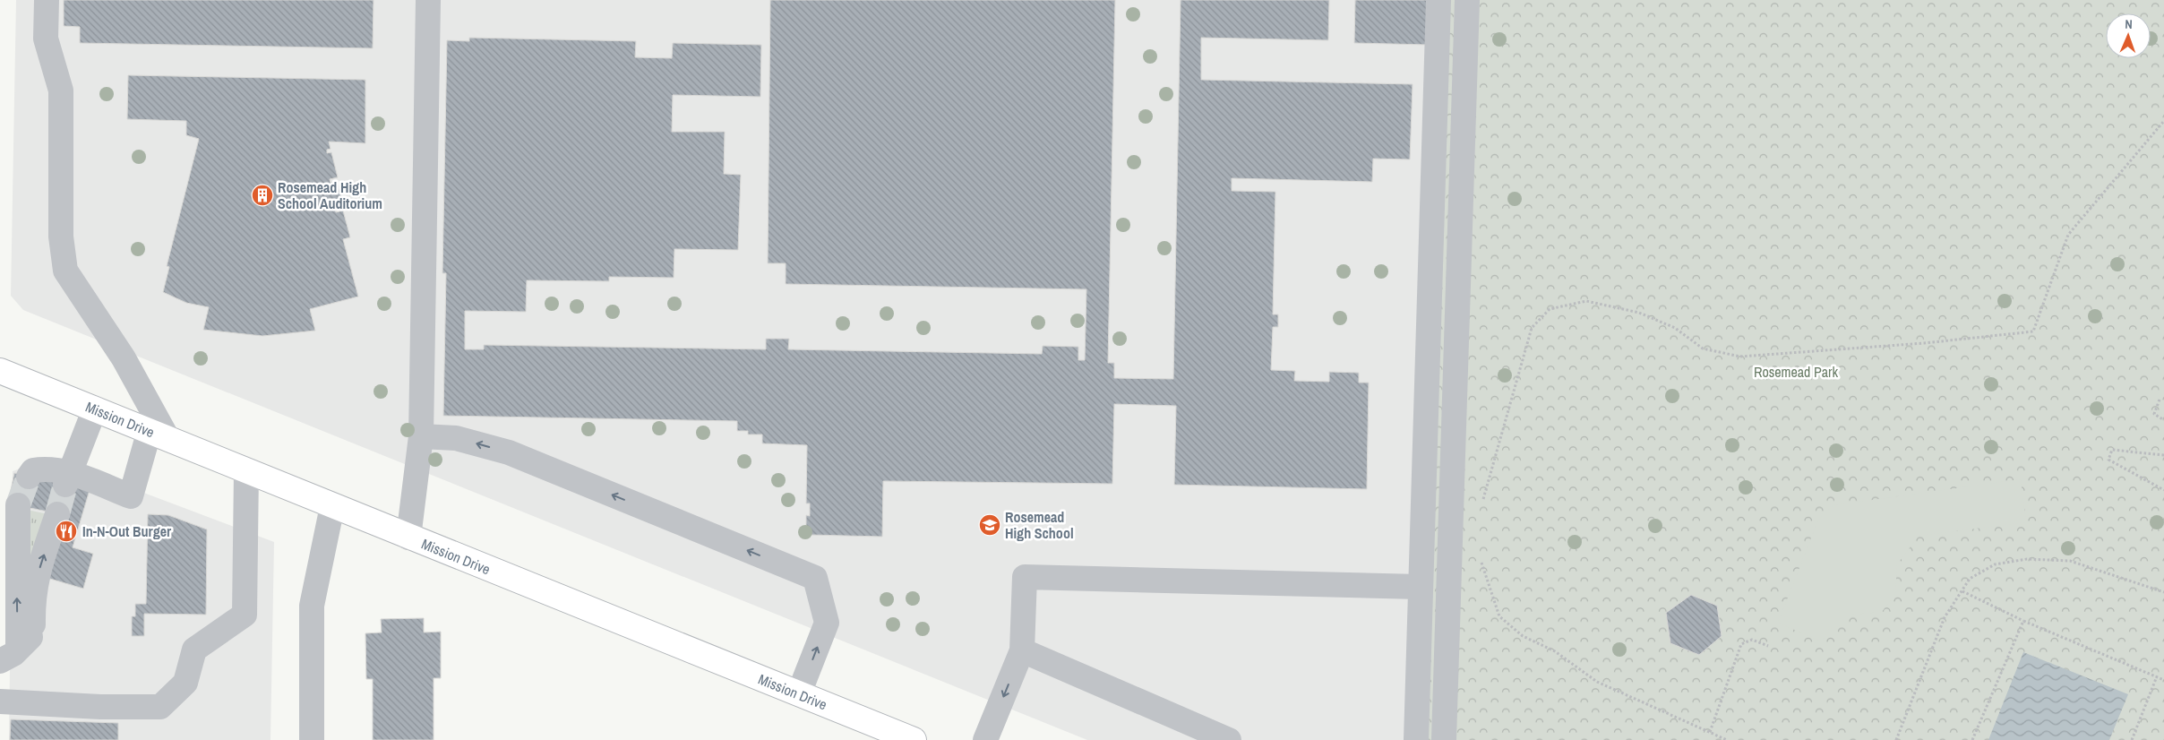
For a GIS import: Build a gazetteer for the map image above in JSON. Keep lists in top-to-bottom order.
{
  "streets": {
    "main road": ["Mission Drive"]
  },
  "parks": ["Rosemead Park"],
  "places": {
    "building": ["Rosemead High School Auditorium"],
    "school or university": ["Rosemead High School"],
    "restaurant": ["In-N-Out Burger"]
  },
  "north": "top"
}
